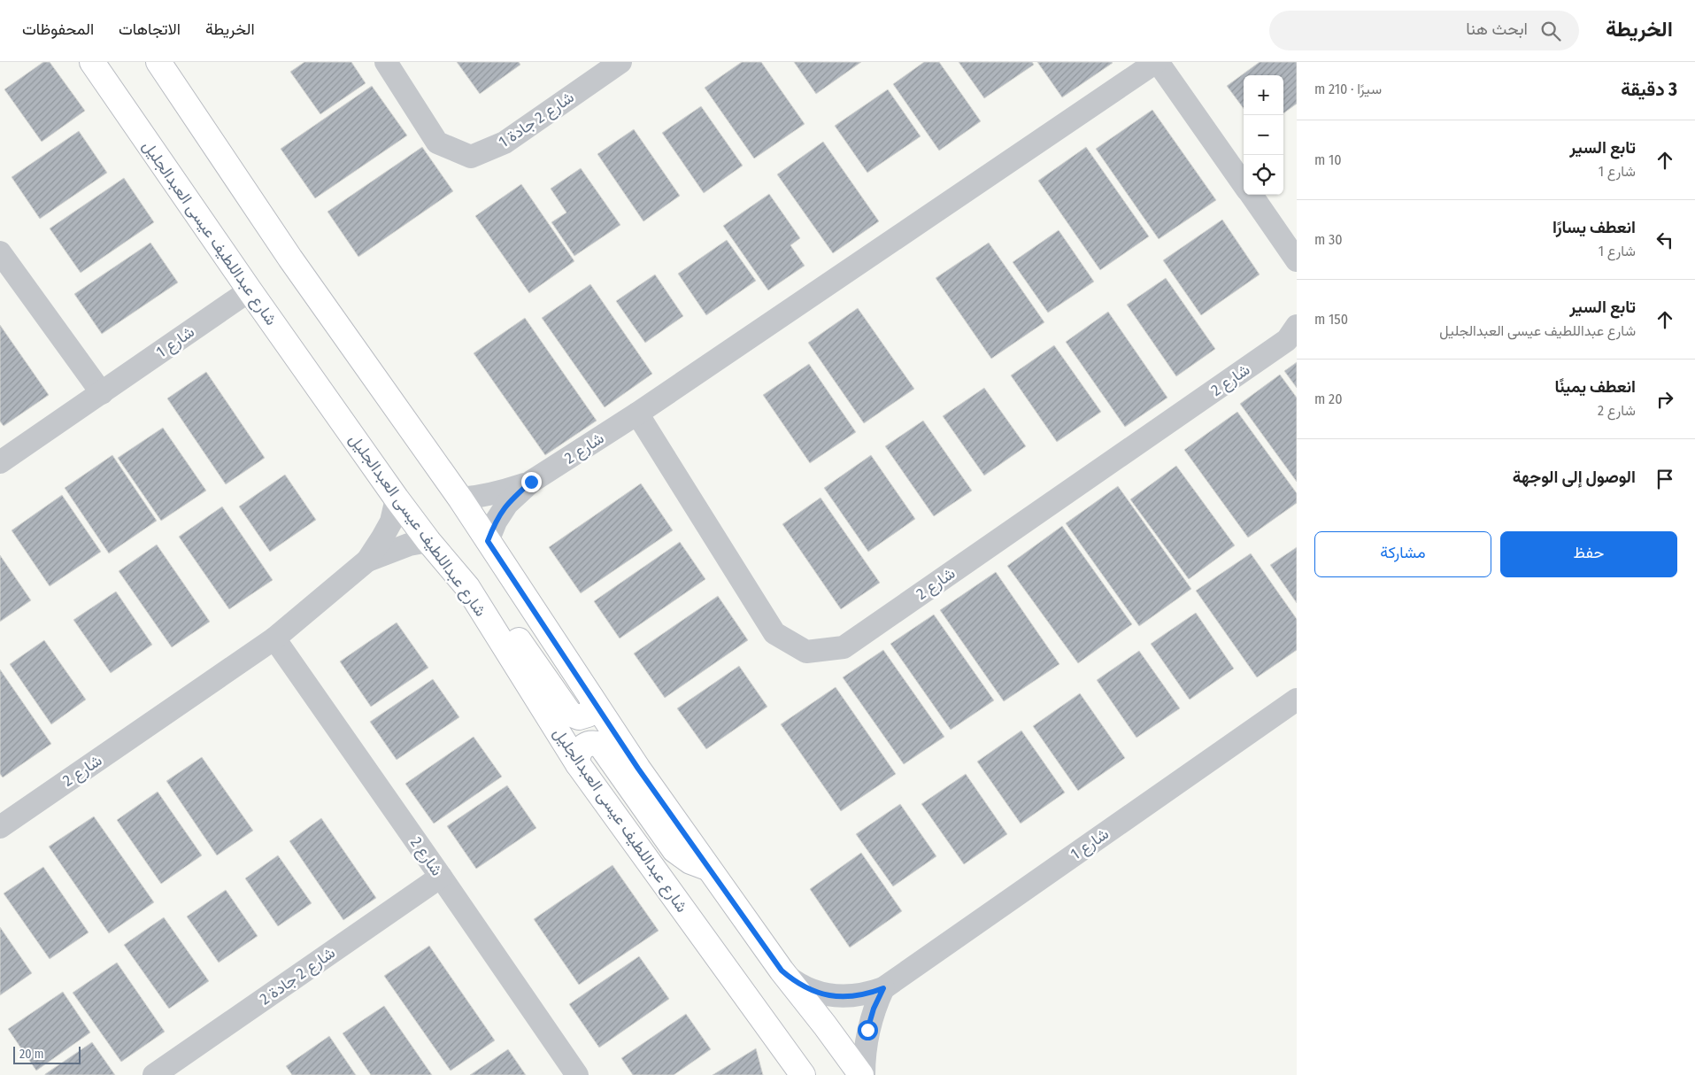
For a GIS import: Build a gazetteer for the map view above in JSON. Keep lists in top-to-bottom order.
{
  "streets": {
    "street": [
      "شارع 2 جادة 1",
      "شارع عبداللطيف عيسى العبدالجليل",
      "شارع 1",
      "شارع 2",
      "شارع 2 جادة 2"
    ]
  },
  "crossings": [
    ["شارع عبداللطيف عيسى العبدالجليل", "شارع 1"],
    ["شارع عبداللطيف عيسى العبدالجليل", "شارع 2"],
    ["شارع 2", "شارع 2 جادة 2"]
  ],
  "scale_bar": "20 m",
  "page": {
    "header": "الخريطة",
    "search": "ابحث هنا",
    "nav": ["الخريطة", "الاتجاهات", "المحفوظات"],
    "heading": ["3 دقيقة", "سيرًا · 210 m"],
    "map_buttons": ["+", "−"],
    "list": [
      ["تابع السير", "شارع 1", "10 m"],
      ["انعطف يسارًا", "شارع 1", "30 m"],
      ["تابع السير", "شارع عبداللطيف عيسى العبدالجليل", "150 m"],
      ["انعطف يمينًا", "شارع 2", "20 m"],
      "الوصول إلى الوجهة"
    ],
    "buttons": ["حفظ", "مشاركة"],
    "scale": "20 m"
  }
}
